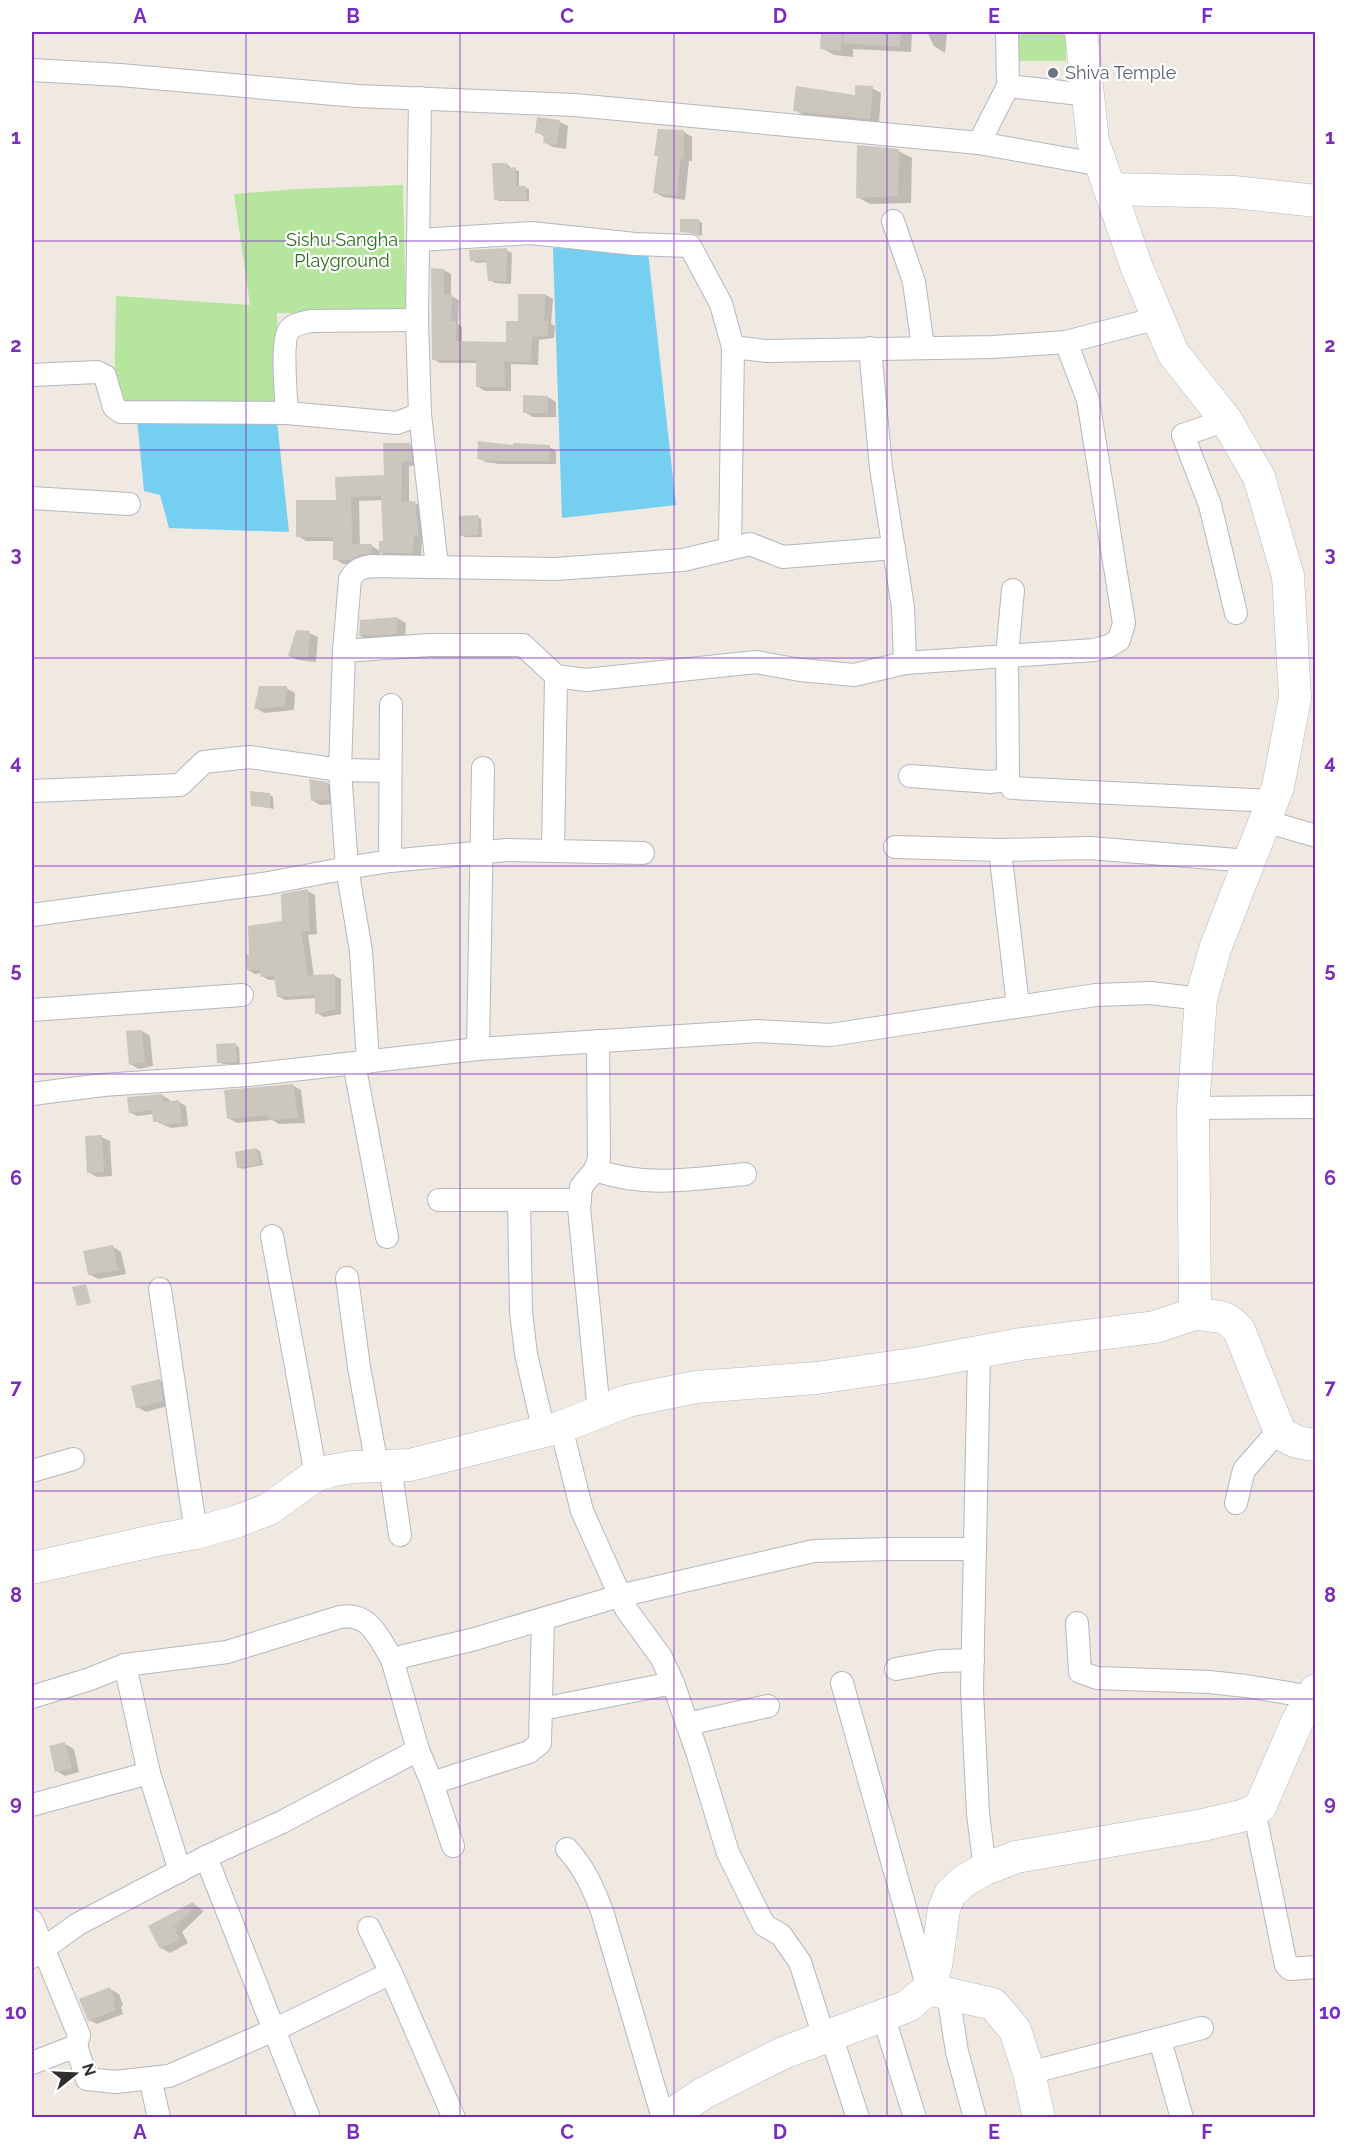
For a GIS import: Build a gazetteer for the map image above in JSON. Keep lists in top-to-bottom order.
{
  "parks": ["Sishu Sangha Playground"],
  "places": ["Shiva Temple"],
  "north": "right",
  "grid": {
    "columns": [
      "A",
      "B",
      "C",
      "D",
      "E",
      "F"
    ],
    "rows": [
      "1",
      "2",
      "3",
      "4",
      "5",
      "6",
      "7",
      "8",
      "9",
      "10"
    ]
  }
}
